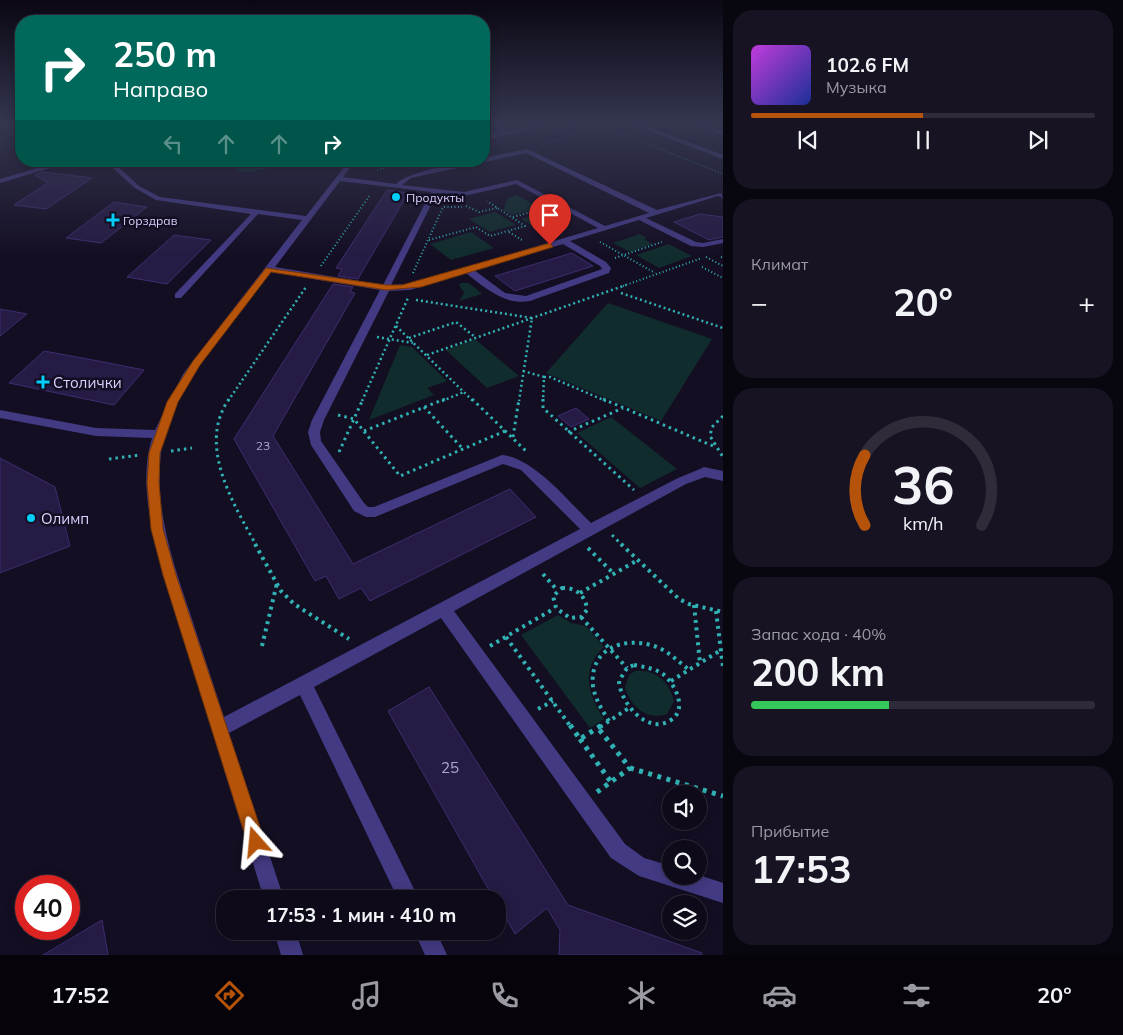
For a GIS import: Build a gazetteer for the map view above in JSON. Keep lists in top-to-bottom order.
{
  "places": {
    "other": ["Продукты", "Олимп"],
    "health": ["Горздрав", "Столички"]
  },
  "house_numbers": ["23", "25"],
  "page": {
    "turn": ["250 m", "Направо"],
    "song": ["102.6 FM", "Музыка"],
    "tile": [
      "Климат",
      ["Запас хода · 40%", "200 km"],
      ["Прибытие", "17:53"]
    ],
    "heat": ["−", "20°", "+"],
    "limit": "40",
    "trip": "17:53 · 1 мин · 410 m",
    "tabs": ["17:52", "20°"],
    "gauge": ["36", "km/h"]
  }
}
